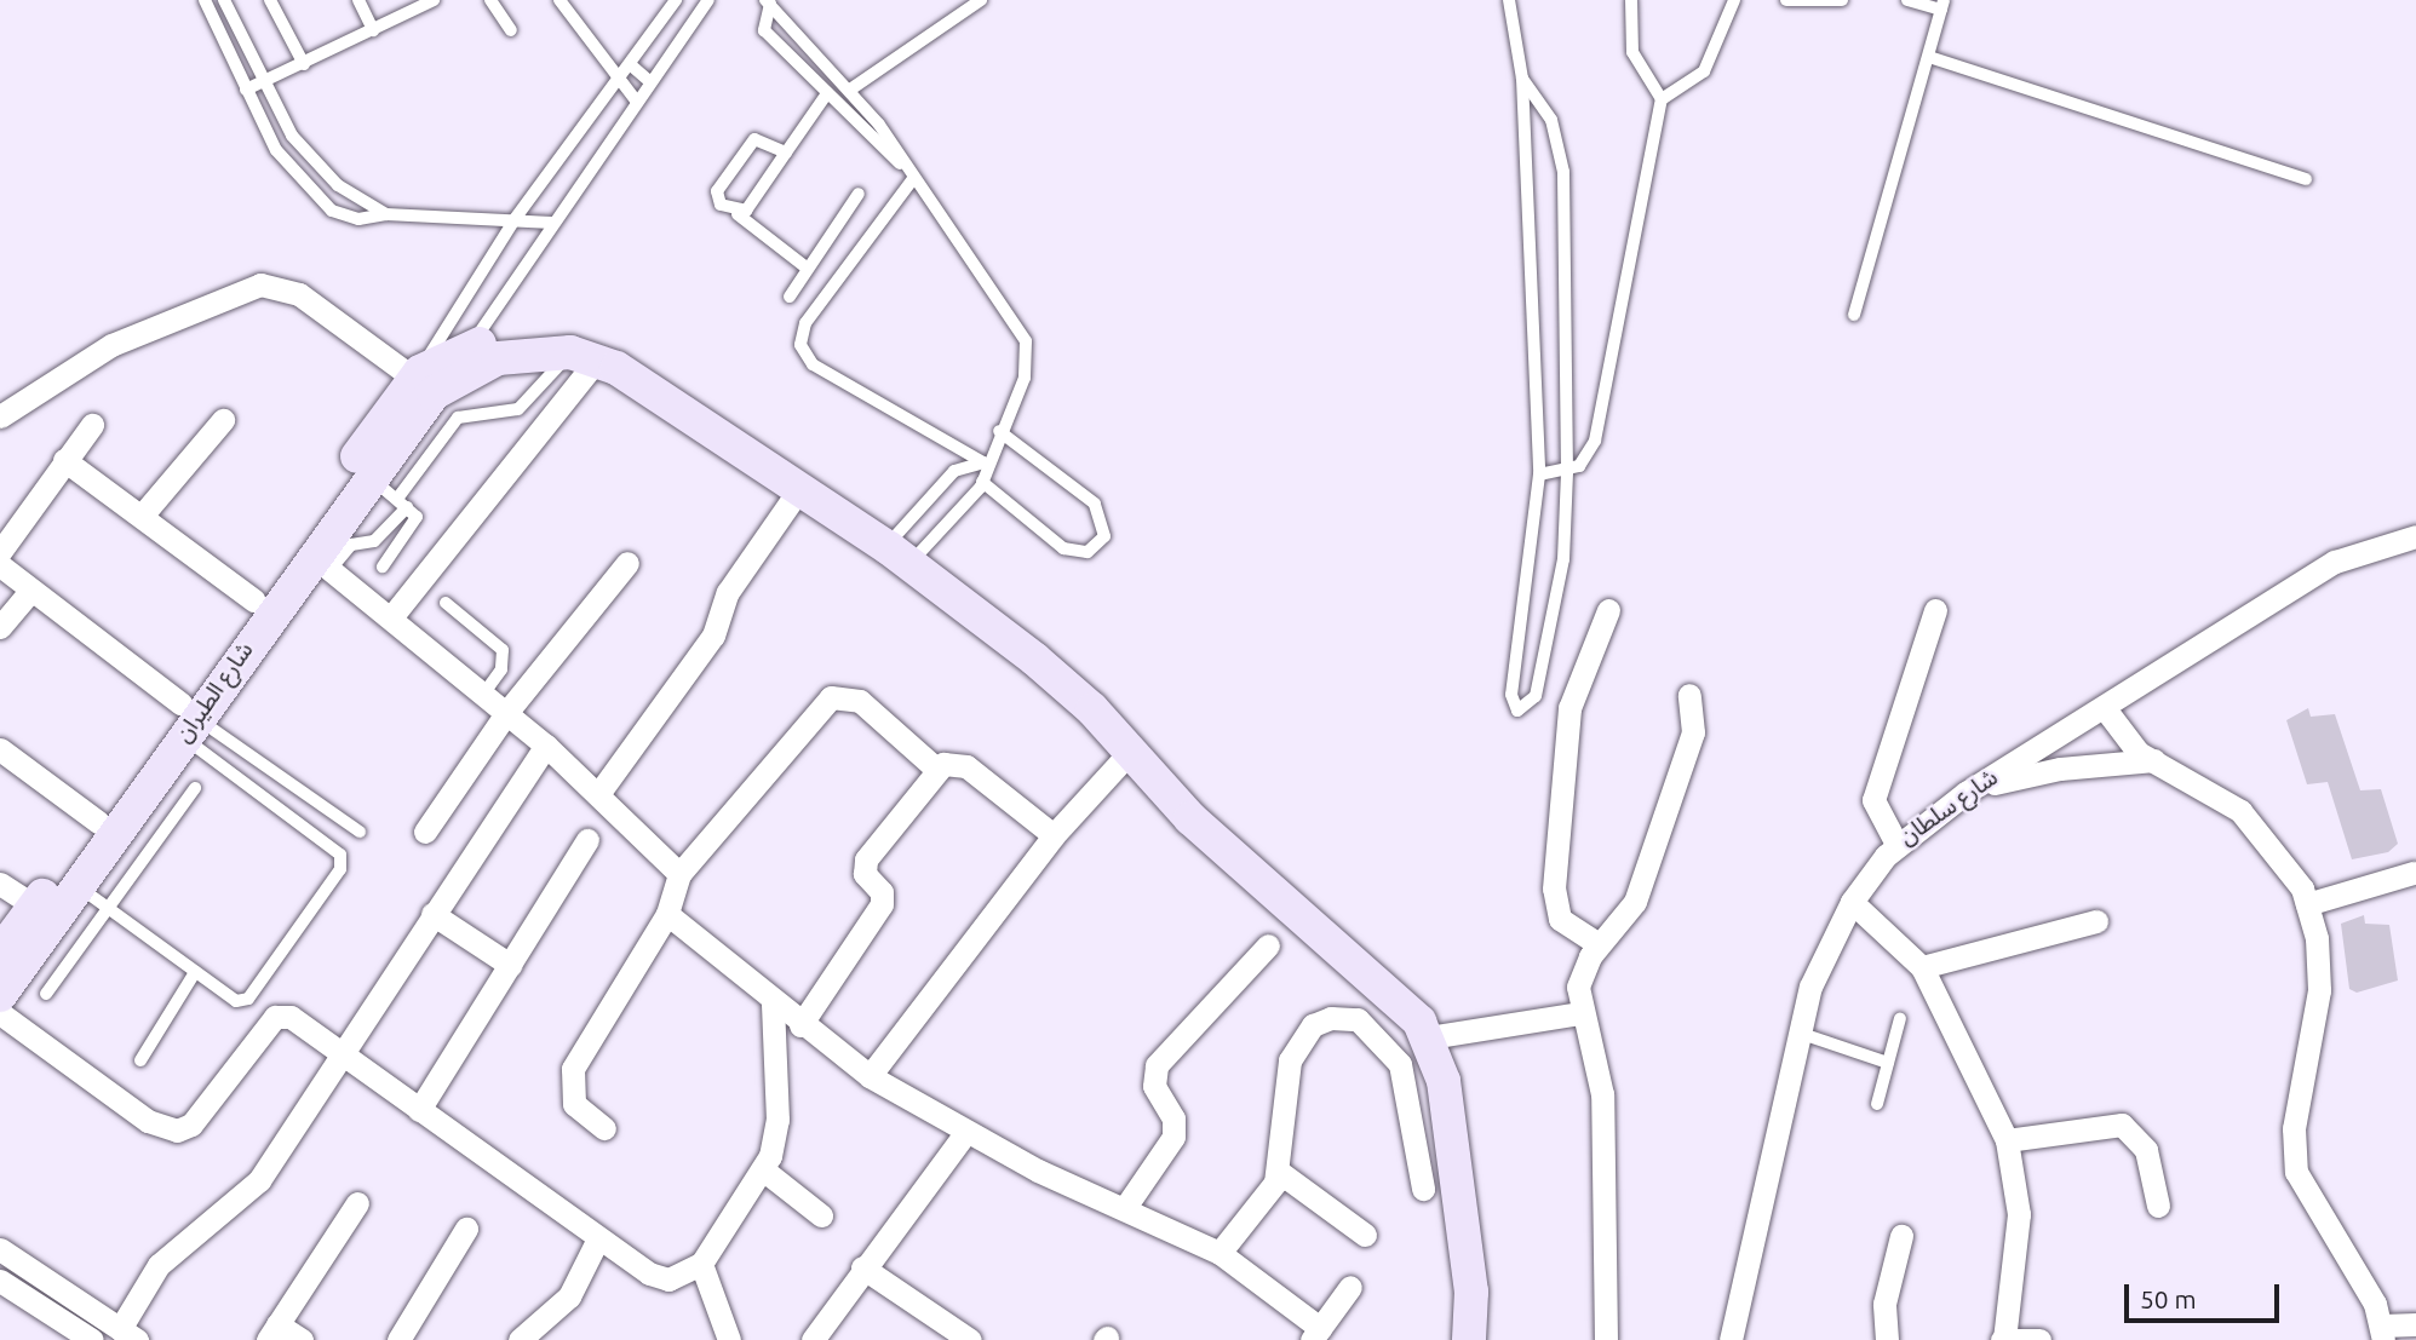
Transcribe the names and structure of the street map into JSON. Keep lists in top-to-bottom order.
{
  "streets": {
    "street": ["شارع الطيران", "شارع سلطان"]
  },
  "scale_bar": "50 m"
}
